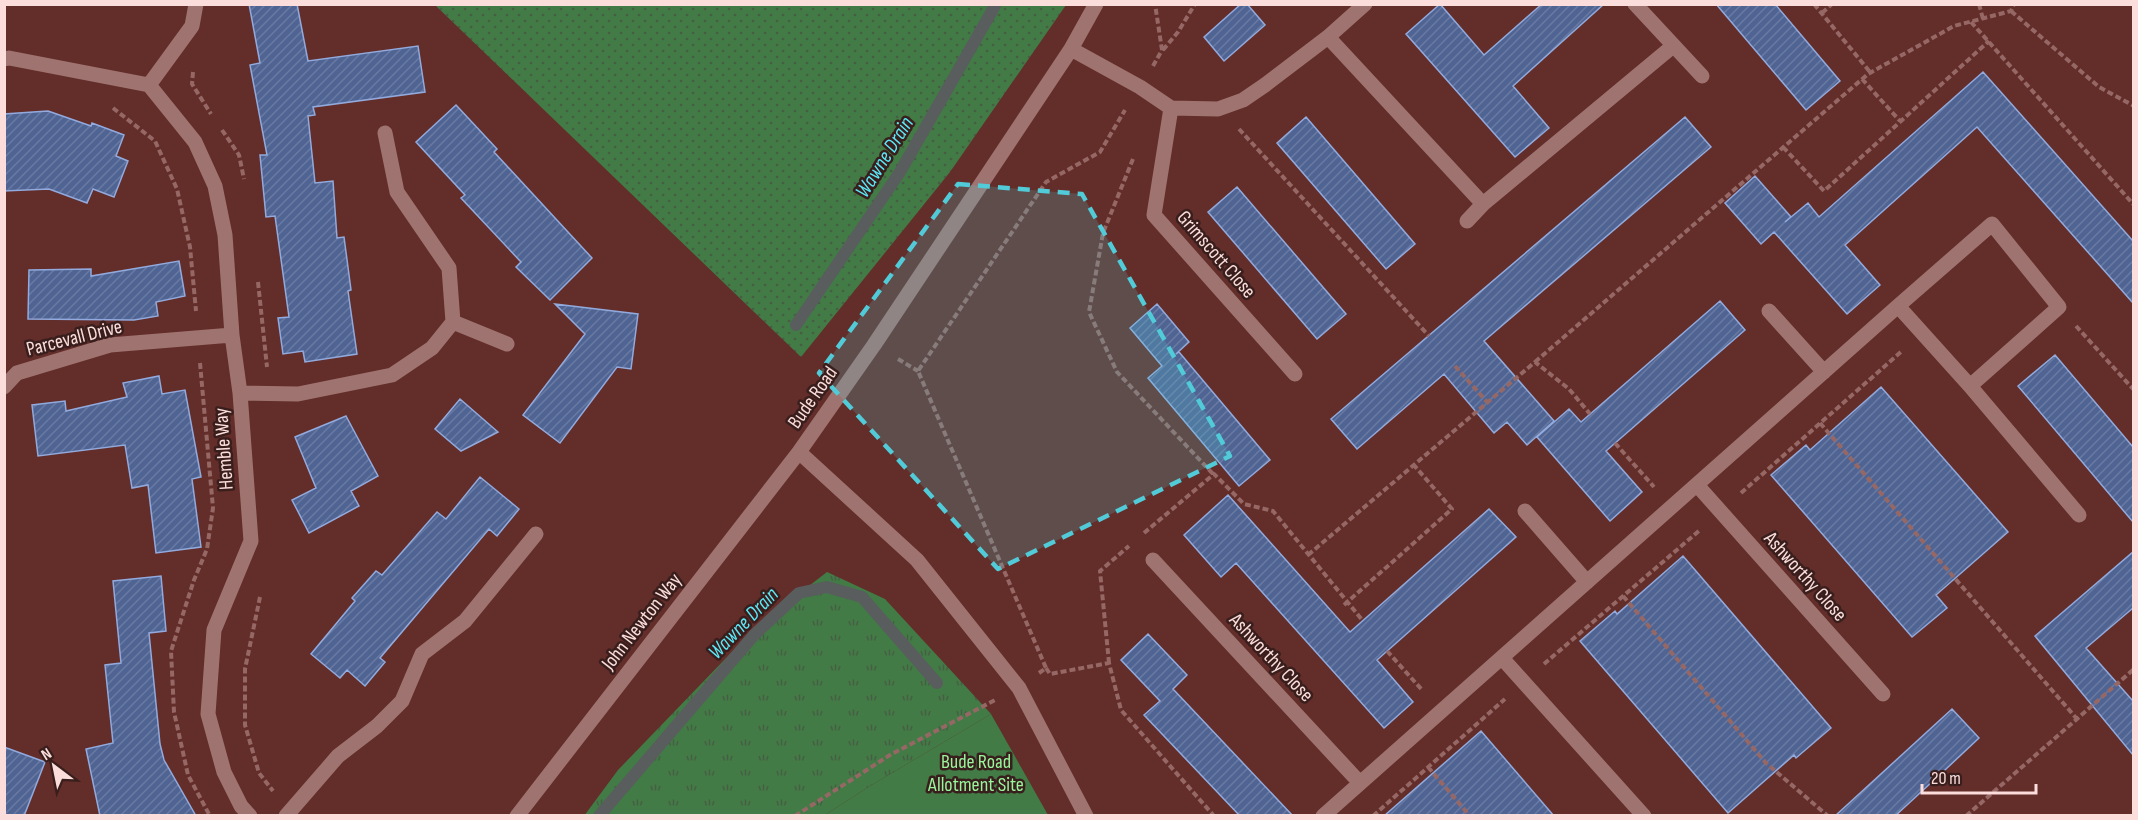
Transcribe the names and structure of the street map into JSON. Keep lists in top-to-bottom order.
{
  "streets": {
    "street": [
      "Grimscott Close",
      "Parcevall Drive",
      "Bude Road",
      "Hemble Way",
      "Ashworthy Close",
      "John Newton Way"
    ]
  },
  "crossings": [
    ["Parcevall Drive", "Hemble Way"],
    ["Bude Road", "John Newton Way"]
  ],
  "water": ["Wawne Drain"],
  "parks": ["Bude Road Allotment Site"],
  "scale_bar": "20 m",
  "north": "top left"
}
